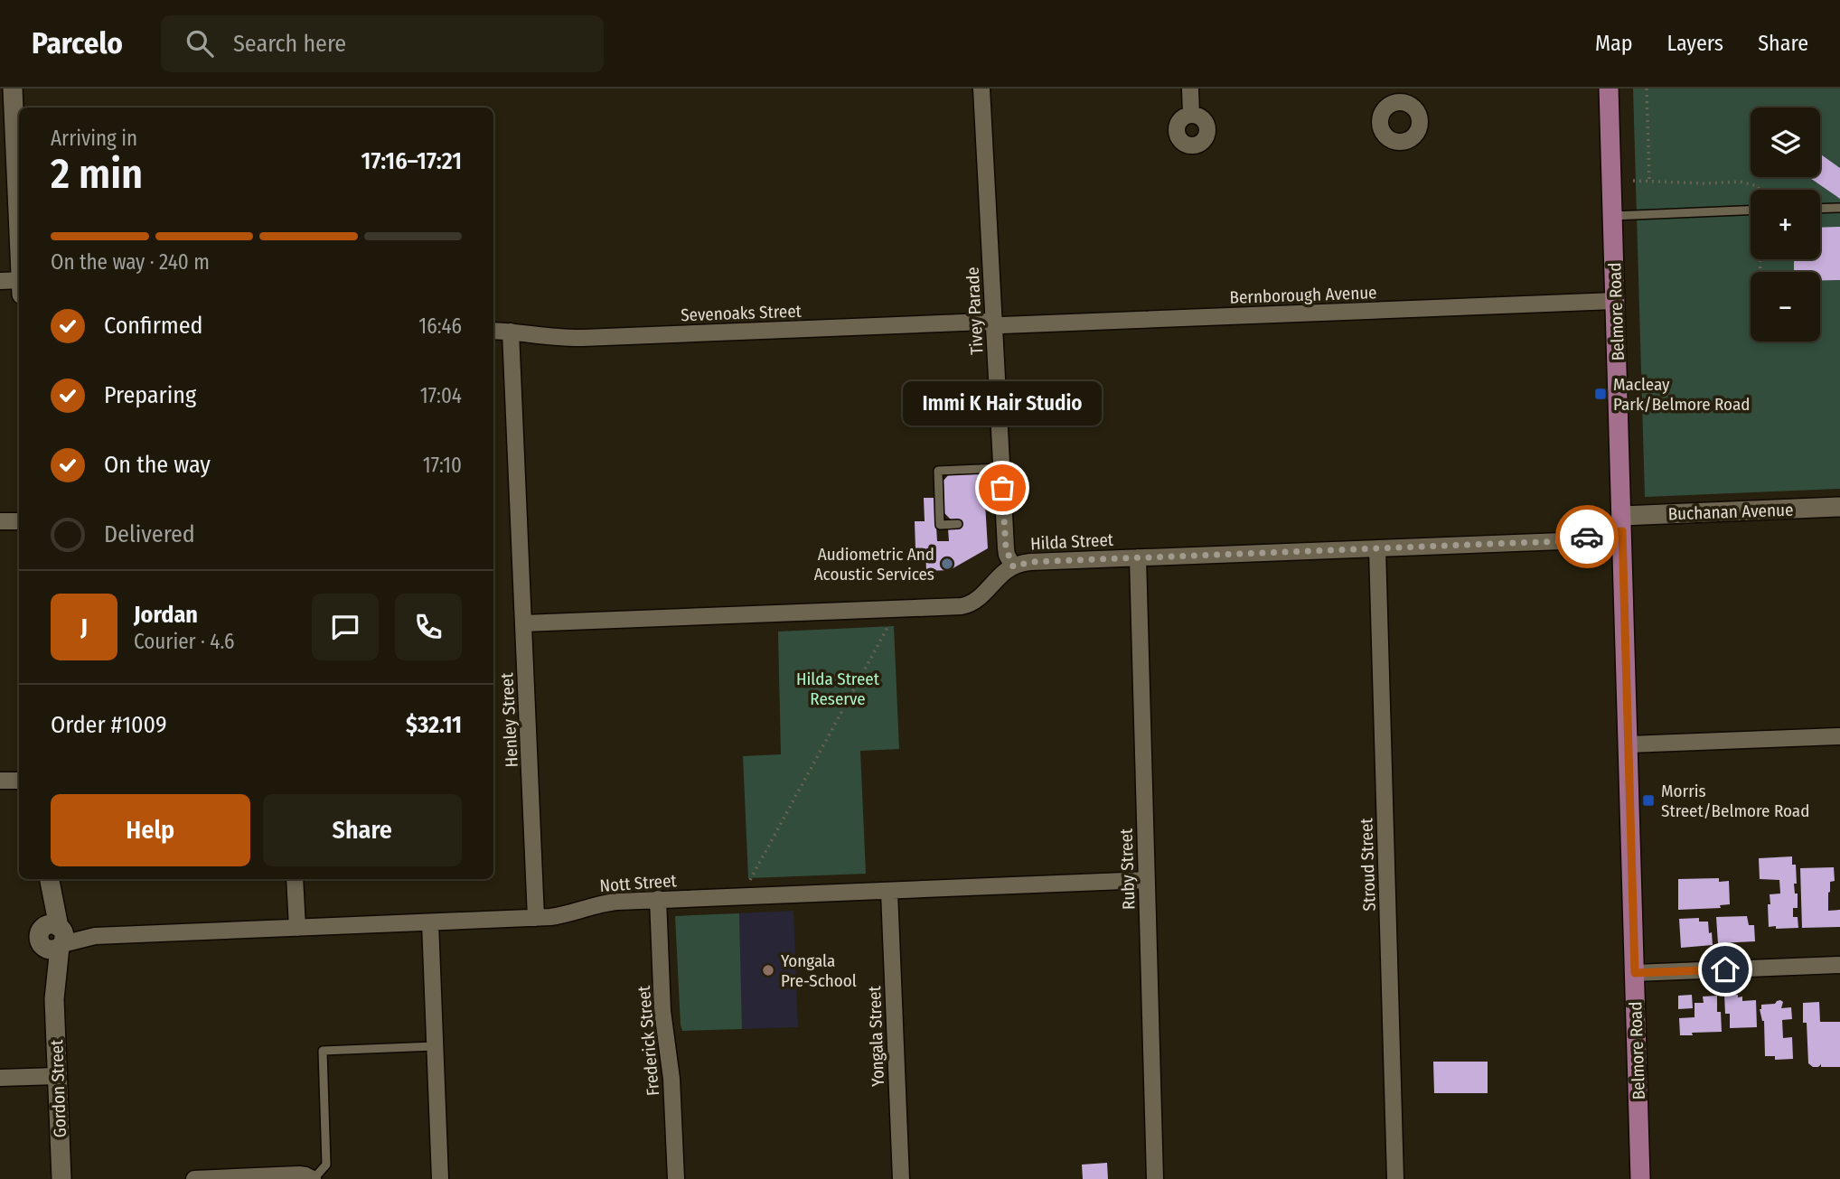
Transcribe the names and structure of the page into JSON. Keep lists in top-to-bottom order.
{
  "streets": {
    "main road": ["Belmore Road"],
    "street": [
      "Bernborough Avenue",
      "Tivey Parade",
      "Sevenoaks Street",
      "Buchanan Avenue",
      "Hilda Street",
      "Henley Street",
      "Stroud Street",
      "Ruby Street",
      "Nott Street",
      "Yongala Street",
      "Frederick Street",
      "Gordon Street"
    ]
  },
  "crossings": [
    ["Bernborough Avenue", "Tivey Parade"],
    ["Bernborough Avenue", "Belmore Road"],
    ["Bernborough Avenue", "Sevenoaks Street"],
    ["Tivey Parade", "Sevenoaks Street"],
    ["Tivey Parade", "Hilda Street"],
    ["Belmore Road", "Buchanan Avenue"],
    ["Belmore Road", "Hilda Street"],
    ["Sevenoaks Street", "Henley Street"],
    ["Buchanan Avenue", "Hilda Street"],
    ["Hilda Street", "Henley Street"],
    ["Hilda Street", "Stroud Street"],
    ["Hilda Street", "Ruby Street"],
    ["Henley Street", "Nott Street"],
    ["Ruby Street", "Nott Street"],
    ["Nott Street", "Yongala Street"],
    ["Nott Street", "Frederick Street"],
    ["Nott Street", "Gordon Street"]
  ],
  "parks": ["Hilda Street Reserve"],
  "places": {
    "transit": ["Macleay Park/Belmore Road", "Morris Street/Belmore Road"],
    "other": ["Immi K Hair Studio", "Audiometric And Acoustic Services", "Yongala Pre-School"]
  },
  "page": {
    "header": "Parcelo",
    "search": "Search here",
    "nav": ["Map", "Layers", "Share"],
    "map_buttons": ["+", "−"],
    "heading": ["2 min", "Arriving in", "17:16–17:21"],
    "panel": [
      "Jordan",
      "Courier · 4.6",
      "Order #1009",
      "$32.11"
    ],
    "bar": "On the way · 240 m",
    "list": [
      ["Confirmed", "16:46"],
      ["Preparing", "17:04"],
      ["On the way", "17:10"],
      "Delivered"
    ],
    "bubble": "Immi K Hair Studio",
    "round": "J",
    "buttons": ["Help", "Share"]
  }
}
